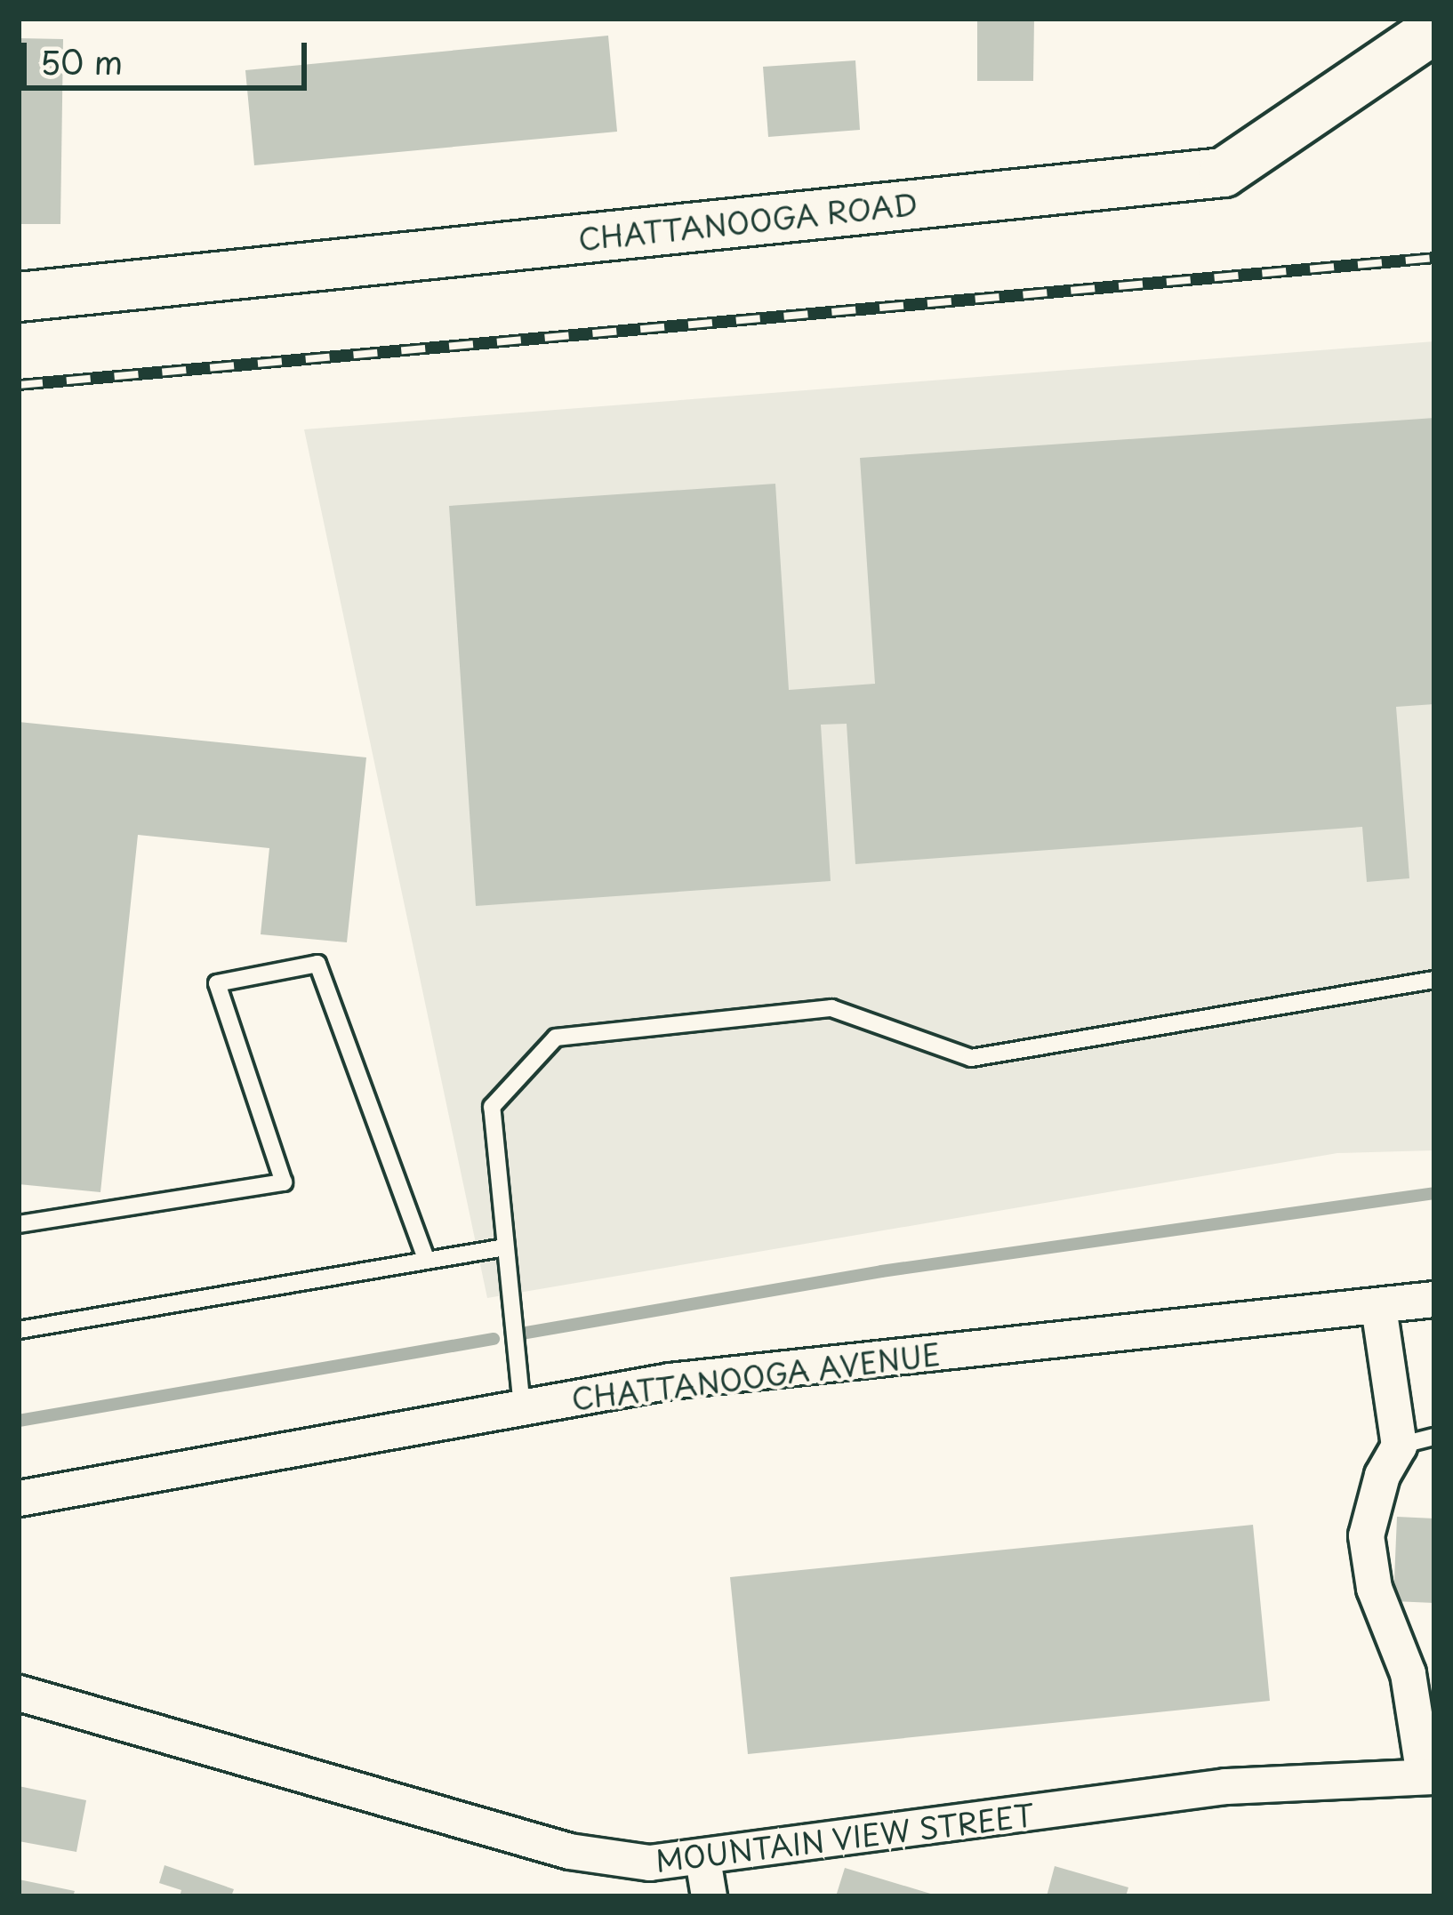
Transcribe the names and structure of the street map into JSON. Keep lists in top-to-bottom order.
{
  "streets": {
    "main road": ["CHATTANOOGA ROAD"],
    "street": ["CHATTANOOGA AVENUE", "MOUNTAIN VIEW STREET"]
  },
  "scale_bar": "50 m"
}
